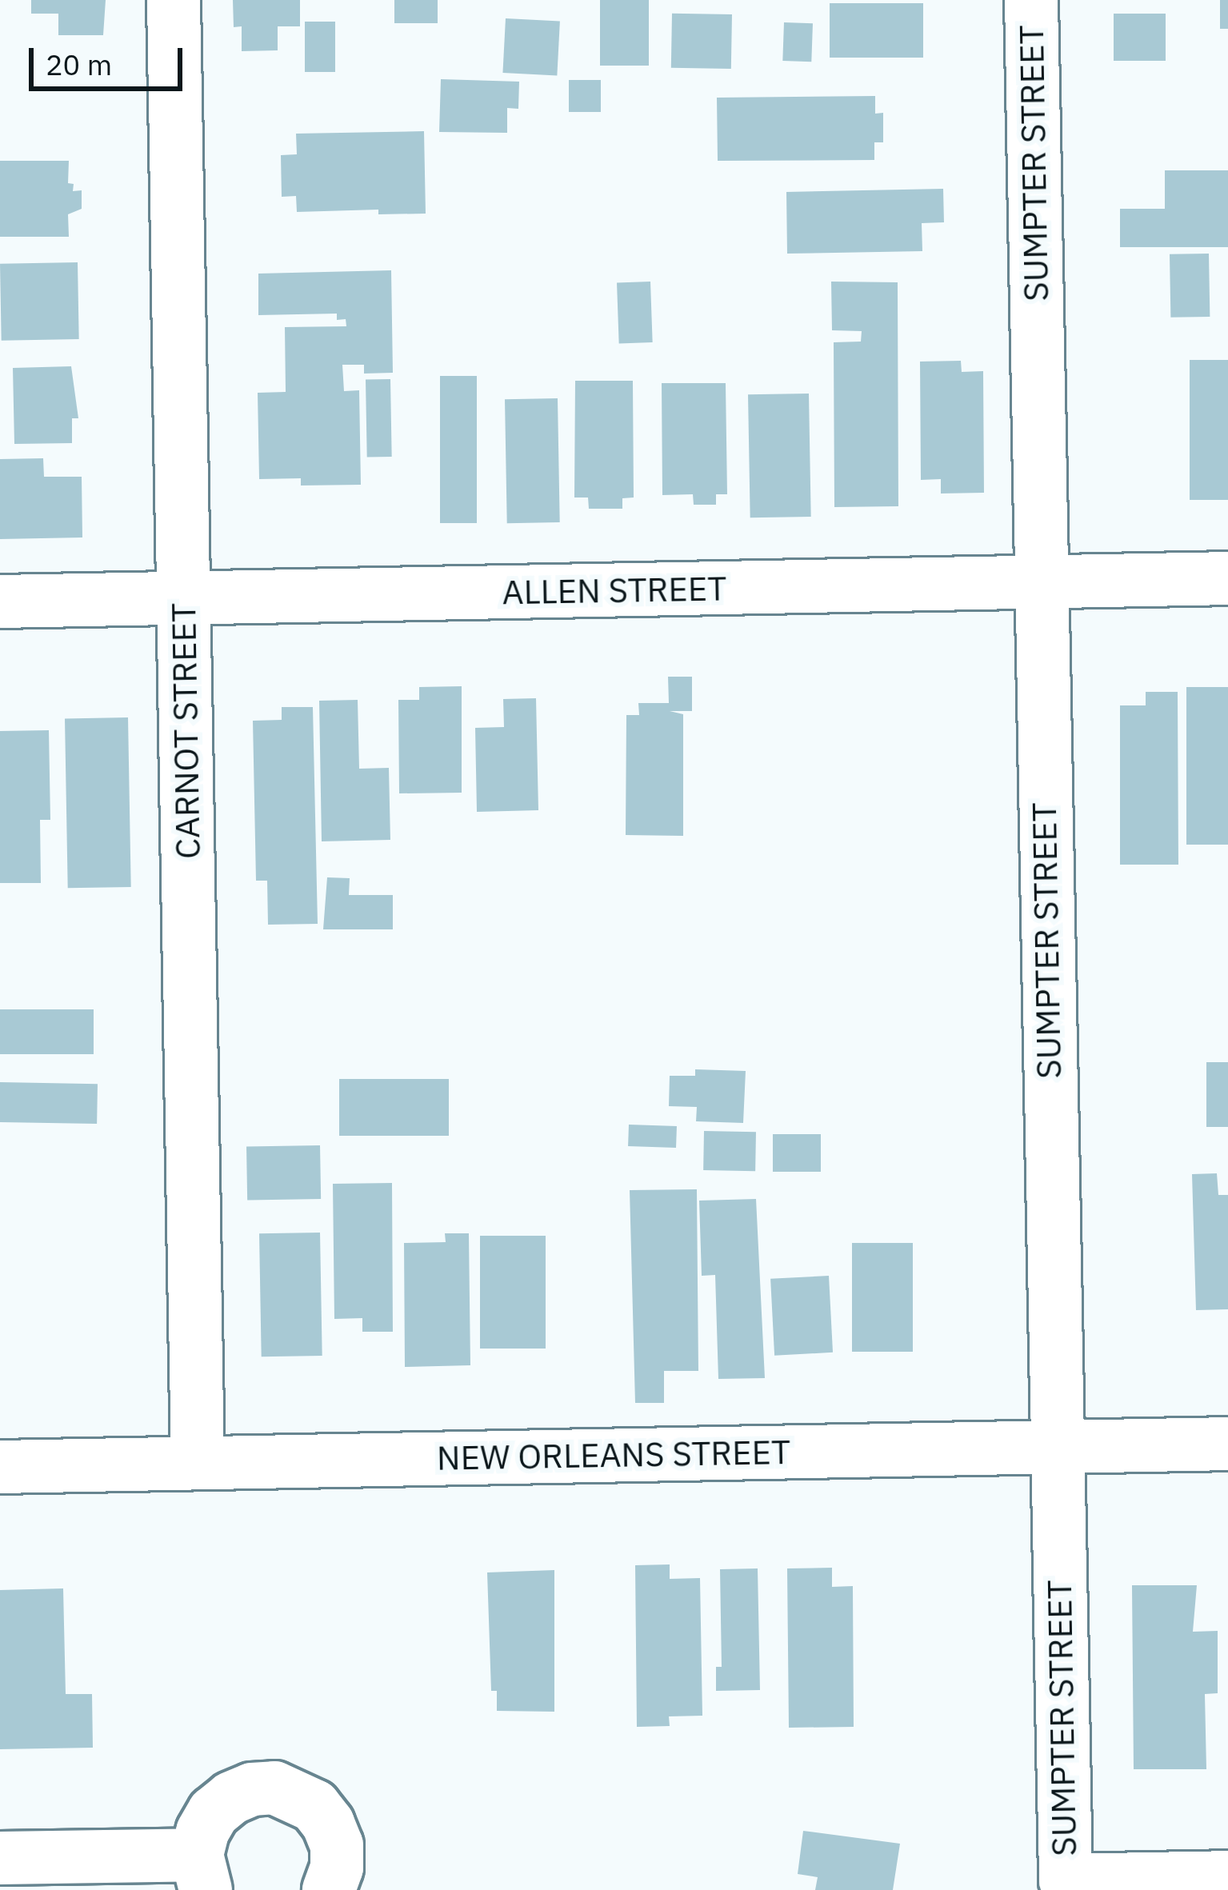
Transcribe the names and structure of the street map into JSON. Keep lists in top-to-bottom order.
{
  "streets": {
    "street": [
      "SUMPTER STREET",
      "ALLEN STREET",
      "CARNOT STREET",
      "NEW ORLEANS STREET"
    ]
  },
  "crossings": [
    ["SUMPTER STREET", "ALLEN STREET"],
    ["SUMPTER STREET", "NEW ORLEANS STREET"],
    ["ALLEN STREET", "CARNOT STREET"],
    ["CARNOT STREET", "NEW ORLEANS STREET"]
  ],
  "scale_bar": "20 m"
}
